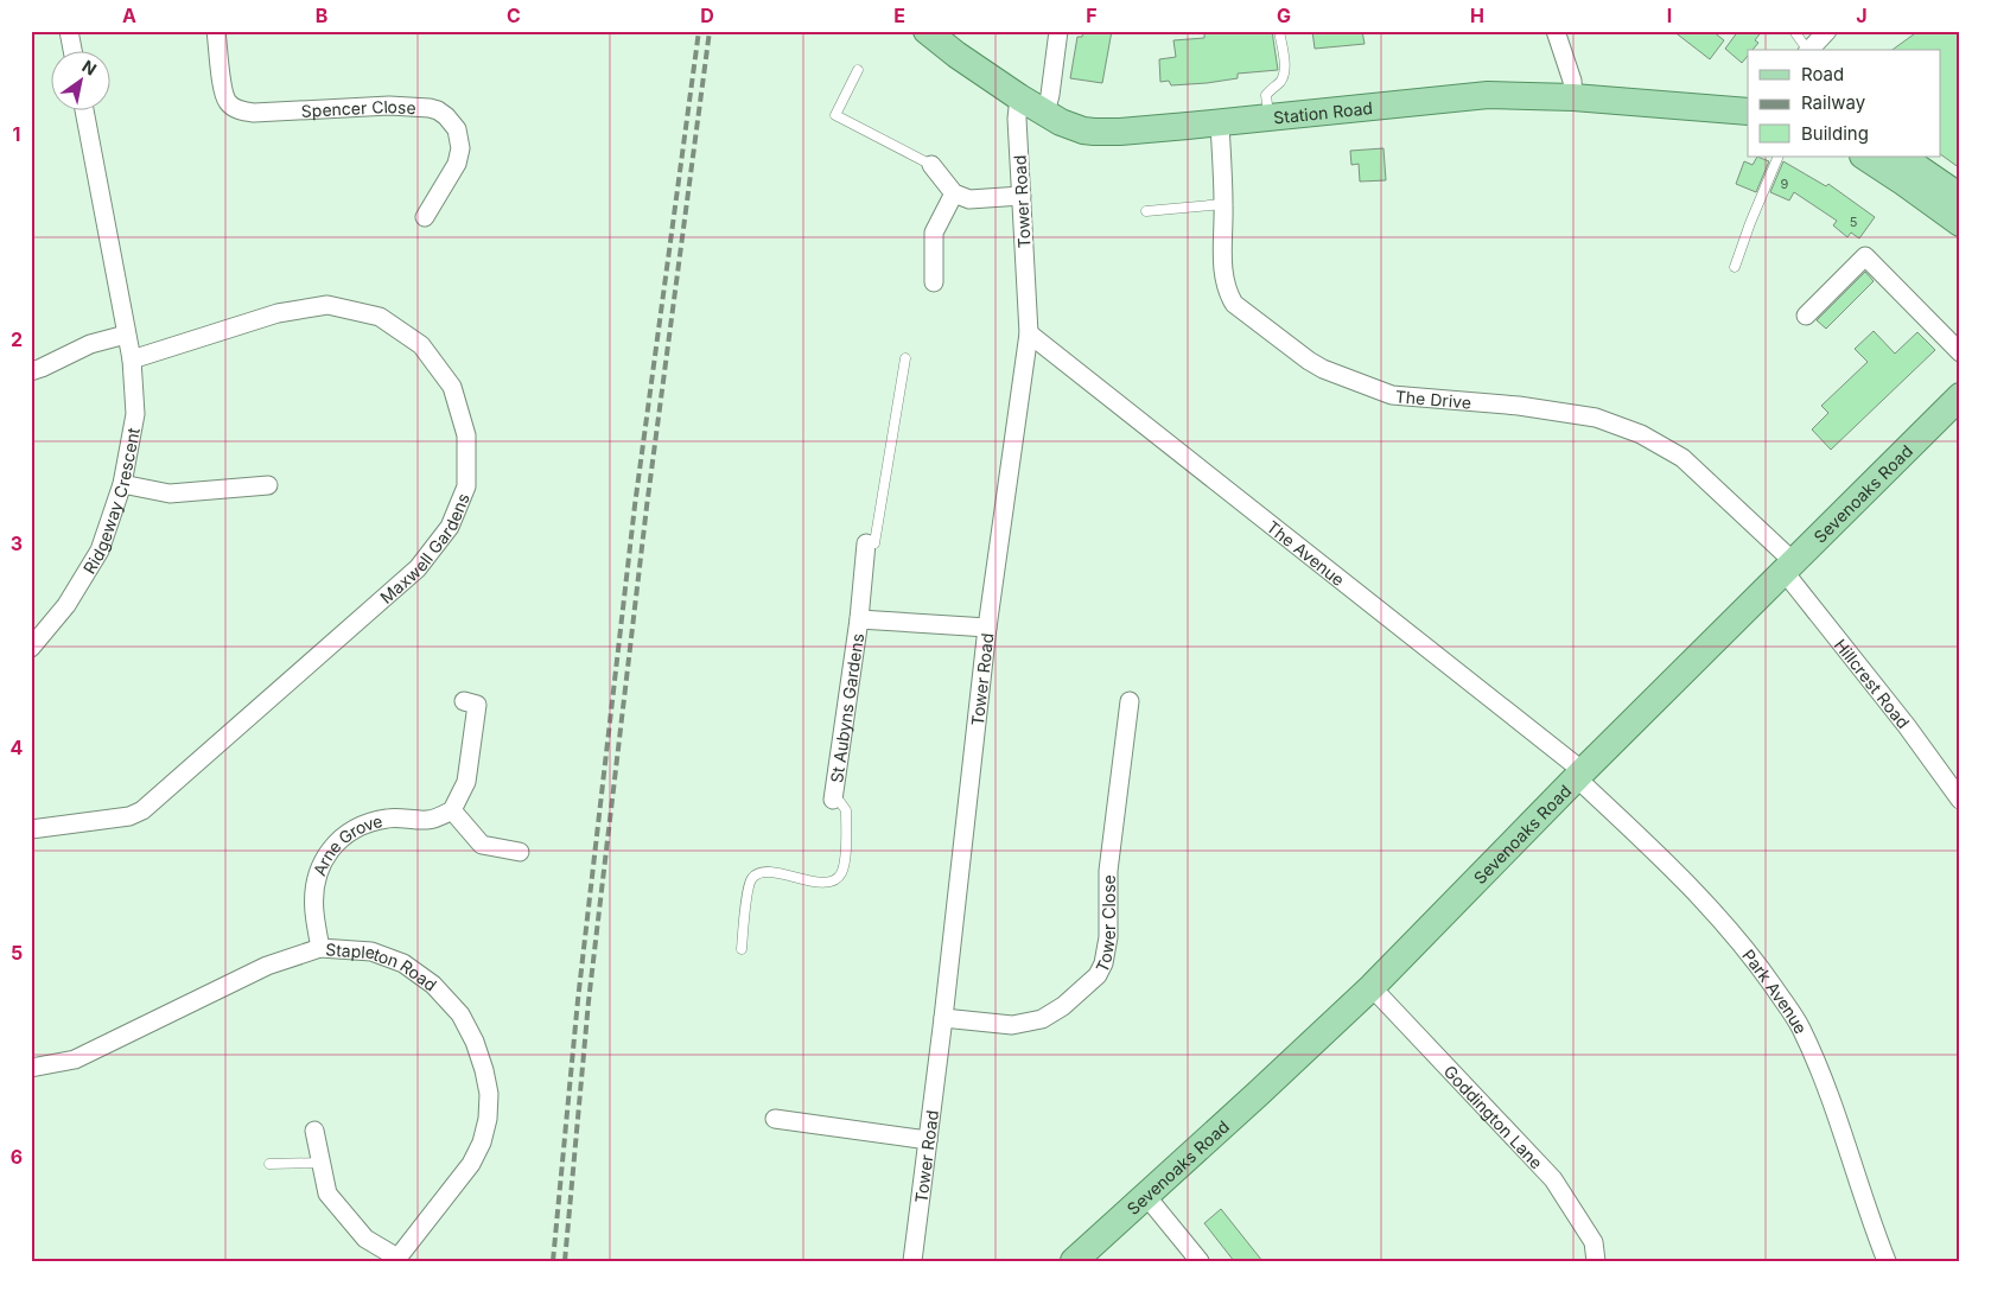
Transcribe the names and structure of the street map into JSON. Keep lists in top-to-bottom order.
{
  "streets": {
    "main road": ["Station Road", "Sevenoaks Road"],
    "street": [
      "Spencer Close",
      "Tower Road",
      "The Drive",
      "Ridgeway Crescent",
      "Maxwell Gardens",
      "The Avenue",
      "Hillcrest Road",
      "St Aubyns Gardens",
      "Arne Grove",
      "Tower Close",
      "Stapleton Road",
      "Park Avenue",
      "Goddington Lane"
    ]
  },
  "crossings": [
    ["Station Road", "Tower Road"],
    ["Station Road", "The Drive"],
    ["Tower Road", "The Avenue"],
    ["Tower Road", "St Aubyns Gardens"],
    ["Tower Road", "Tower Close"],
    ["The Drive", "Sevenoaks Road"],
    ["The Drive", "Hillcrest Road"],
    ["Sevenoaks Road", "The Avenue"],
    ["Sevenoaks Road", "Hillcrest Road"],
    ["Sevenoaks Road", "Park Avenue"],
    ["Sevenoaks Road", "Goddington Lane"],
    ["Ridgeway Crescent", "Maxwell Gardens"],
    ["The Avenue", "Park Avenue"],
    ["Arne Grove", "Stapleton Road"]
  ],
  "house_numbers": ["9", "5"],
  "legend": ["Road", "Railway", "Building"],
  "north": "top right",
  "grid": {
    "columns": [
      "A",
      "B",
      "C",
      "D",
      "E",
      "F",
      "G",
      "H",
      "I",
      "J"
    ],
    "rows": [
      "1",
      "2",
      "3",
      "4",
      "5",
      "6"
    ]
  }
}
